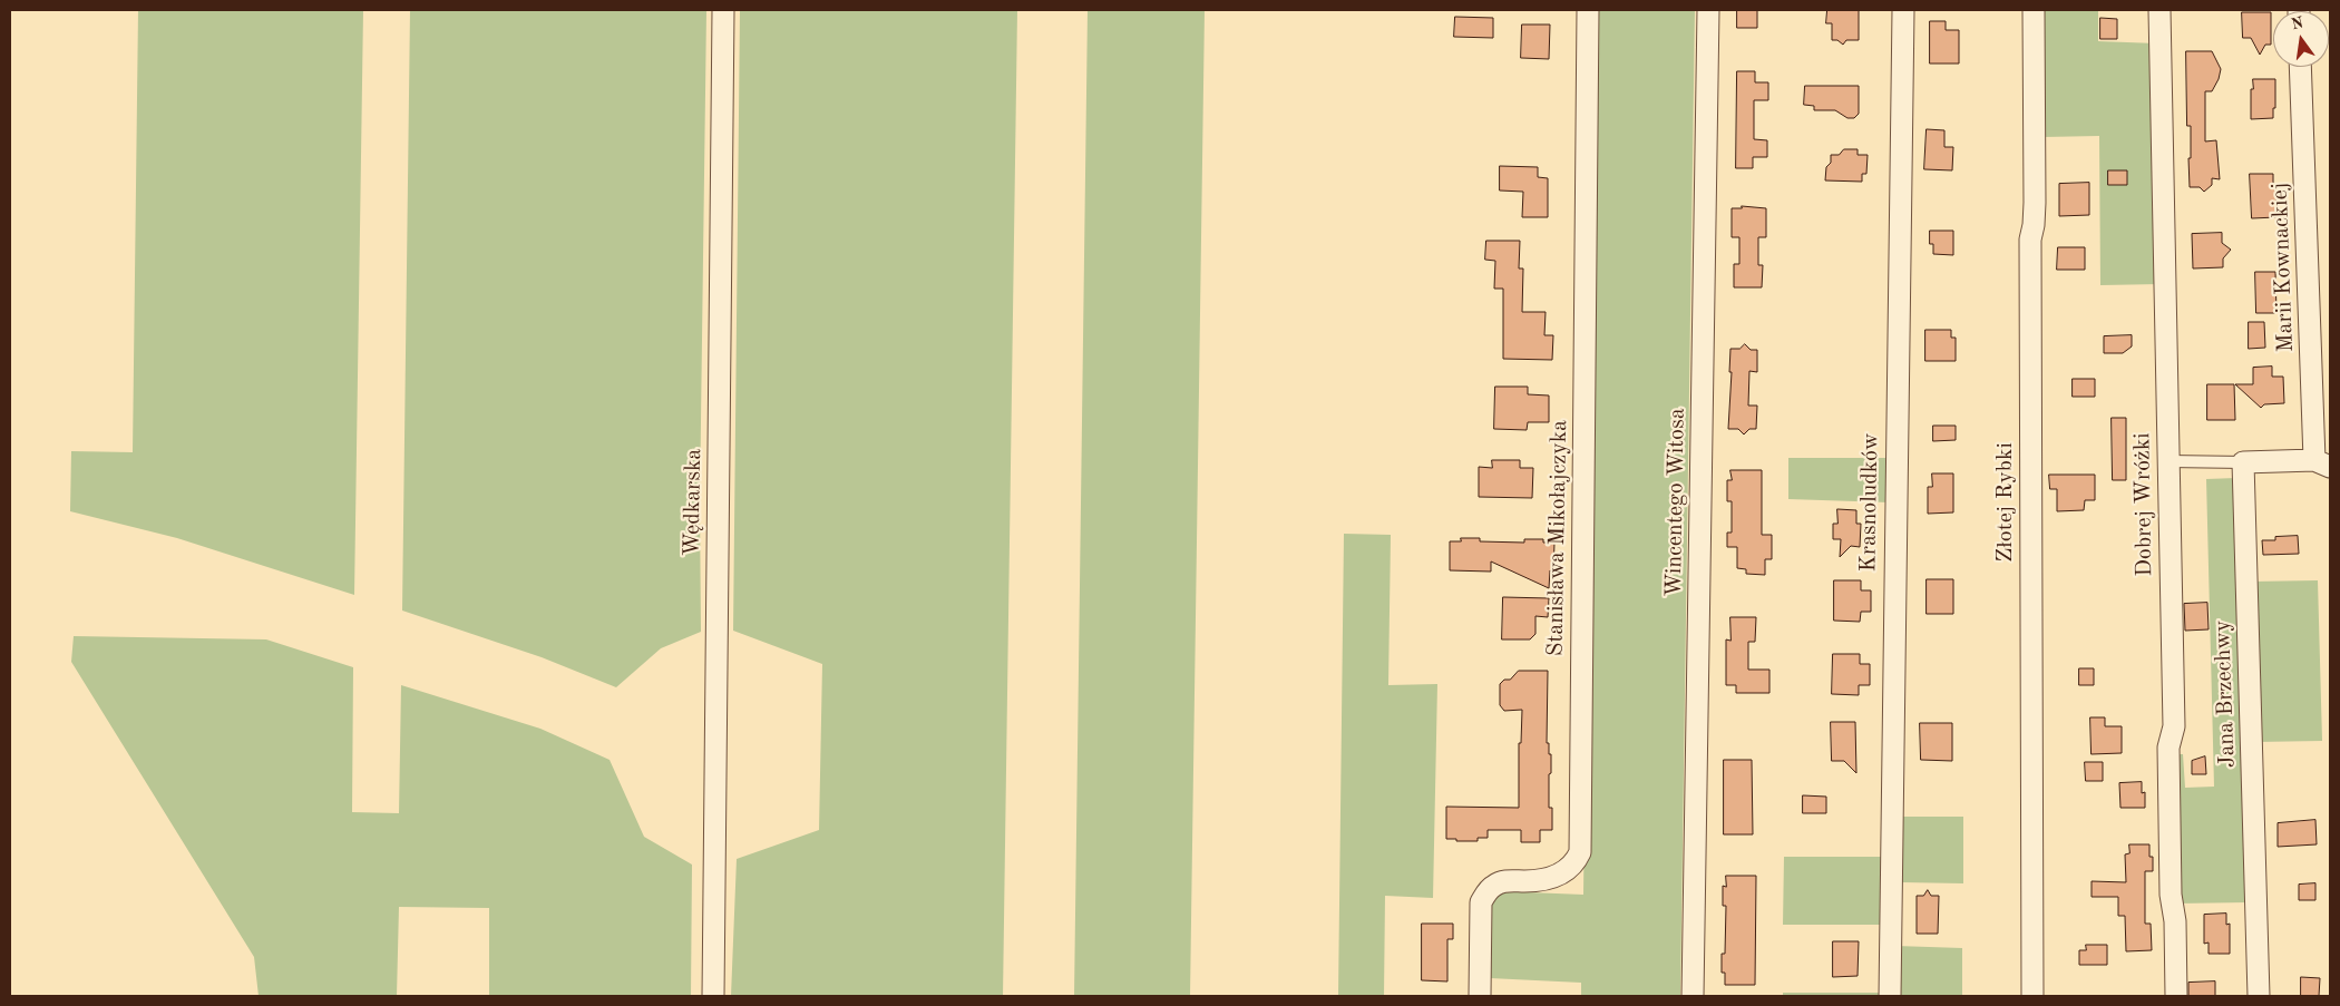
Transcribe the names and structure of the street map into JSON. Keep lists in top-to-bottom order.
{
  "streets": {
    "street": [
      "Marii Kownackiej",
      "Wędkarska",
      "Wincentego Witosa",
      "Krasnoludków",
      "Złotej Rybki",
      "Dobrej Wróżki",
      "Stanisława Mikołajczyka",
      "Jana Brzechwy"
    ]
  },
  "north": "top"
}
